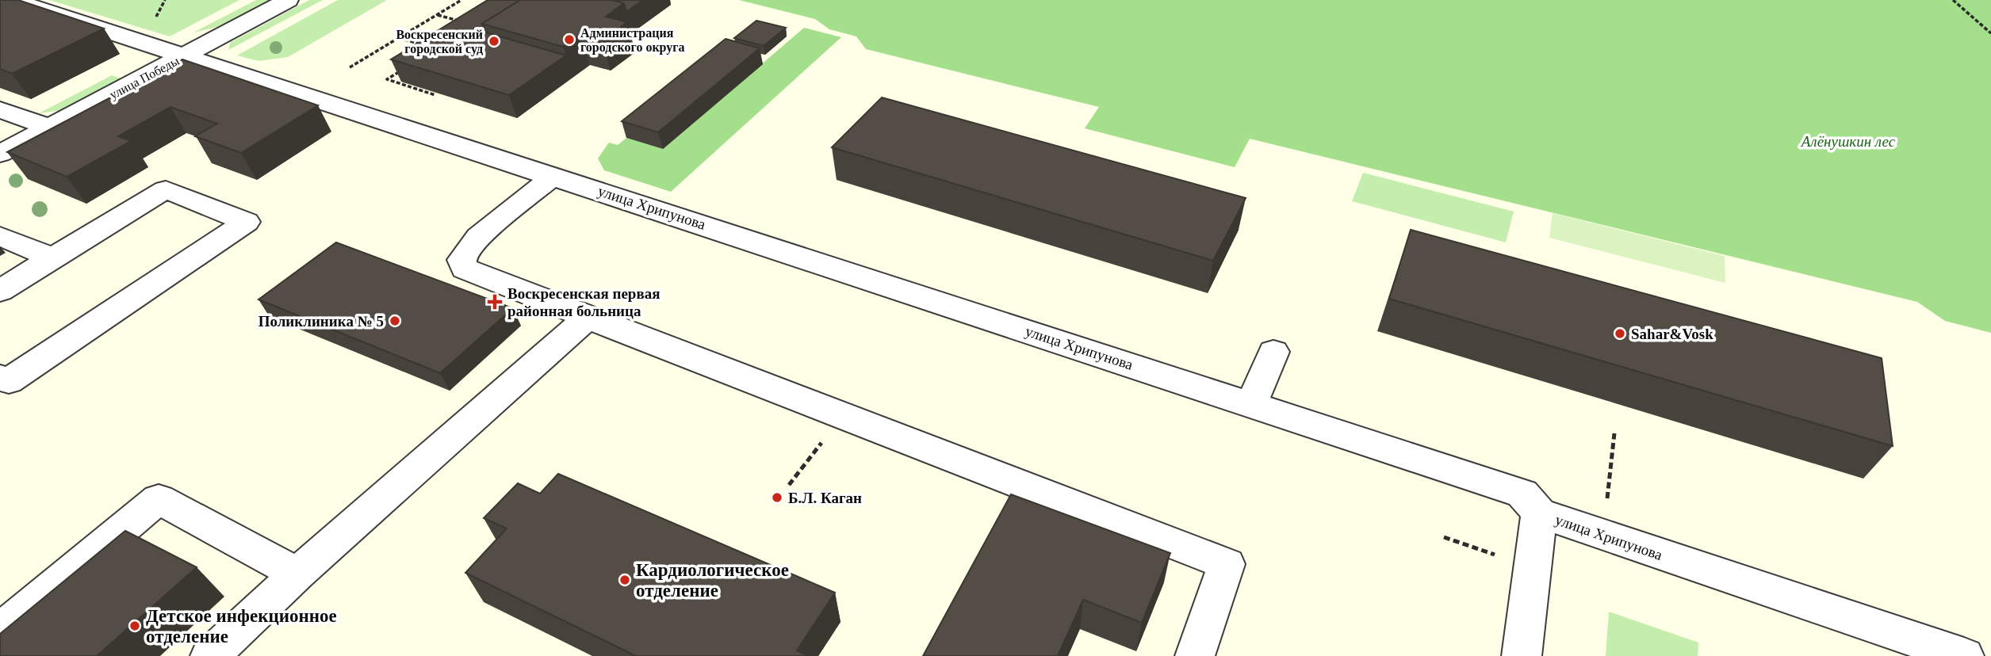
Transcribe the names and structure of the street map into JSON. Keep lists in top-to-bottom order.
{
  "streets": {
    "street": ["улица Победы", "улица Хрипунова"]
  },
  "crossings": [
    ["улица Победы", "улица Хрипунова"]
  ],
  "parks": ["Алёнушкин лес"],
  "places": {
    "other": [
      "Администрация городского округа",
      "Воскресенский городской суд",
      "Поликлиника № 5",
      "Sahar&Vosk",
      "Б.Л. Каган",
      "Кардиологическое отделение",
      "Детское инфекционное отделение"
    ],
    "health": ["Воскресенская первая районная больница"]
  }
}
